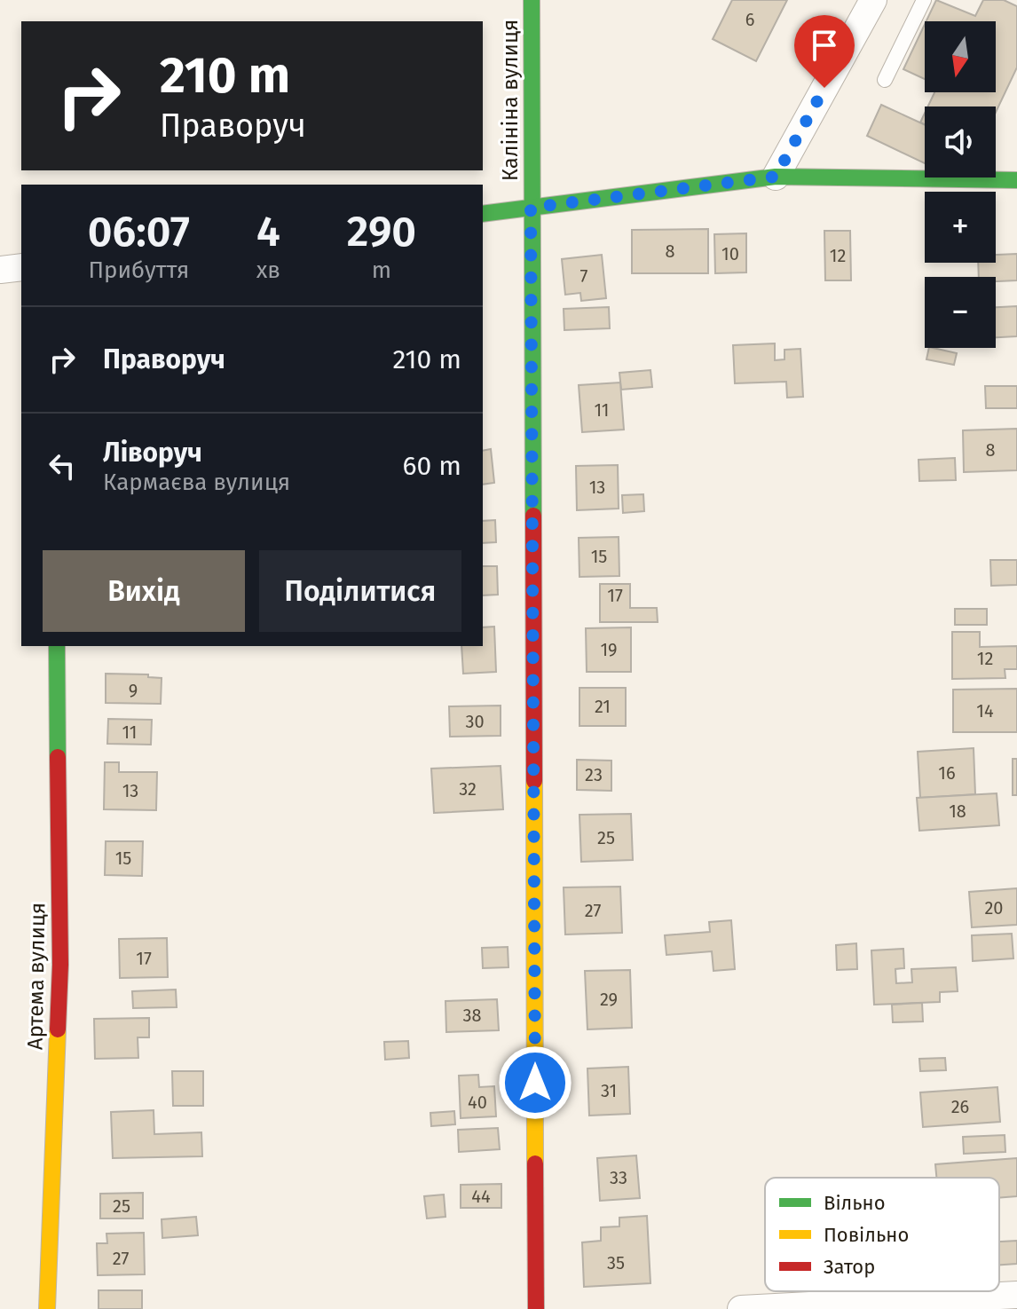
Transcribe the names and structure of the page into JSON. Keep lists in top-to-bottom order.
{
  "streets": {
    "street": ["Калініна вулиця", "Артема вулиця"]
  },
  "house_numbers": [
    "6",
    "8",
    "10",
    "12",
    "7",
    "11",
    "8",
    "13",
    "15",
    "17",
    "19",
    "12",
    "9",
    "21",
    "14",
    "30",
    "11",
    "16",
    "23",
    "32",
    "13",
    "18",
    "25",
    "15",
    "20",
    "27",
    "17",
    "29",
    "38",
    "31",
    "40",
    "26",
    "33",
    "44",
    "25",
    "27",
    "35"
  ],
  "legend": ["Вільно", "Повільно", "Затор"],
  "north": "bottom",
  "page": {
    "map_buttons": ["+", "−"],
    "turn": ["210 m", "Праворуч"],
    "eta": [
      "06:07",
      "Прибуття",
      "4",
      "хв",
      "290",
      "m"
    ],
    "list": [
      {
        "name": "Праворуч",
        "value": "210 m"
      },
      {
        "name": "Ліворуч",
        "note": "Кармаєва вулиця",
        "value": "60 m"
      }
    ],
    "buttons": ["Вихід", "Поділитися"]
  }
}
